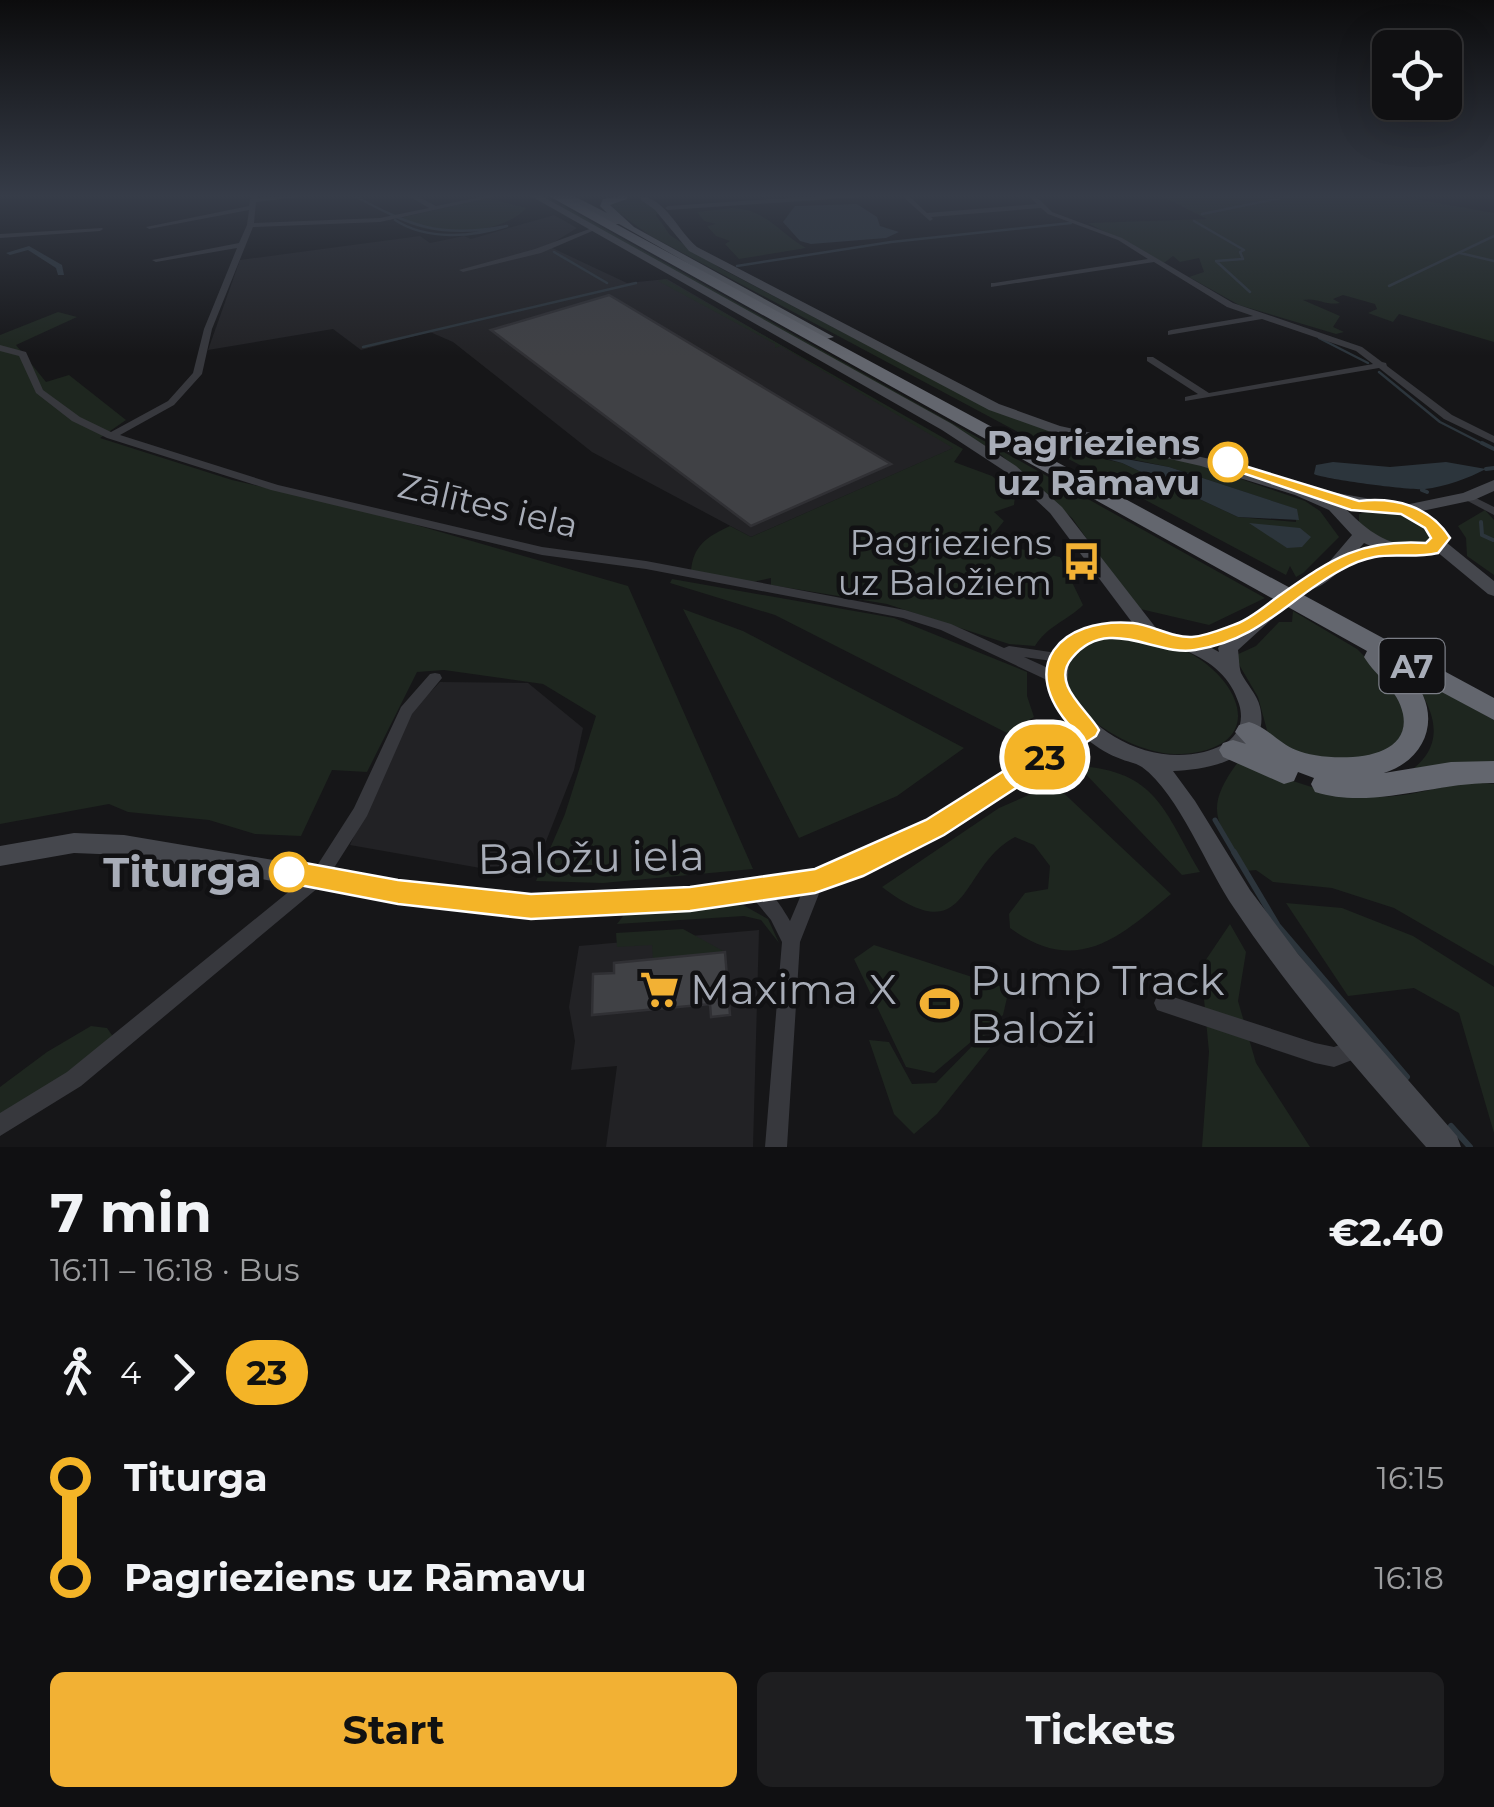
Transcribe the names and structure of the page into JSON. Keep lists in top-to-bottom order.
{
  "streets": {
    "highway": ["A7"],
    "main road": ["Baložu iela"],
    "street": ["Zālītes iela"]
  },
  "crossings": [
    ["Zālītes iela", "Baložu iela"]
  ],
  "places": {
    "other": ["Pagrieziens uz Rāmavu", "Titurga"],
    "bus stop": ["Pagrieziens uz Baložiem"],
    "supermarket": ["Maxima X"],
    "sports": ["Pump Track Baloži"]
  },
  "lines": ["bus line 23"],
  "page": {
    "on_map": "23",
    "heading": ["7 min", "16:11 – 16:18 · Bus", "€2.40"],
    "legs": ["4", "23"],
    "list": [
      {
        "name": "Titurga",
        "value": "16:15"
      },
      {
        "name": "Pagrieziens uz Rāmavu",
        "value": "16:18"
      }
    ],
    "buttons": ["Start", "Tickets"]
  }
}
